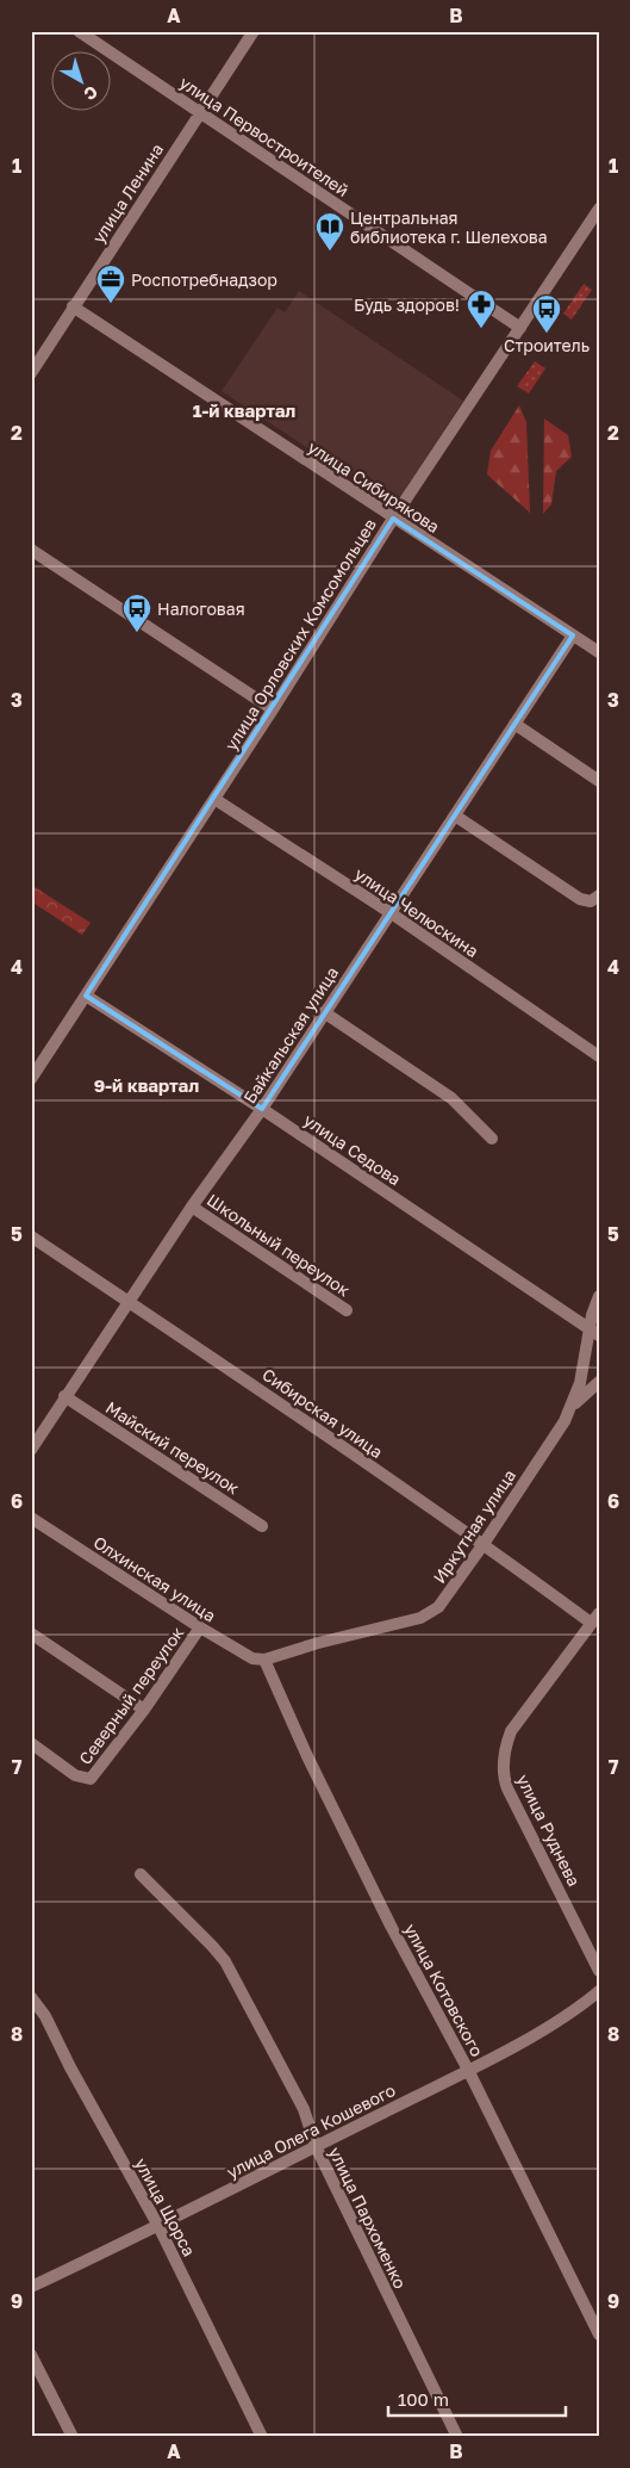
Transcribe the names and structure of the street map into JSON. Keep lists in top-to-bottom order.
{
  "streets": {
    "street": [
      "улица Первостроителей",
      "улица Ленина",
      "улица Сибирякова",
      "улица Орловских Комсомольцев",
      "улица Челюскина",
      "Байкальская улица",
      "улица Седова",
      "Школьный переулок",
      "Сибирская улица",
      "Майский переулок",
      "Иркутная улица",
      "Олхинская улица",
      "Северный переулок",
      "улица Руднева",
      "улица Котовского",
      "улица Олега Кошевого",
      "улица Щорса",
      "улица Пархоменко"
    ]
  },
  "crossings": [
    ["улица Первостроителей", "улица Ленина"],
    ["улица Первостроителей", "улица Орловских Комсомольцев"],
    ["улица Ленина", "улица Сибирякова"],
    ["улица Сибирякова", "улица Орловских Комсомольцев"],
    ["улица Сибирякова", "Байкальская улица"],
    ["улица Орловских Комсомольцев", "улица Челюскина"],
    ["улица Орловских Комсомольцев", "улица Седова"],
    ["улица Челюскина", "Байкальская улица"],
    ["Байкальская улица", "улица Седова"],
    ["Байкальская улица", "Школьный переулок"],
    ["Байкальская улица", "Сибирская улица"],
    ["Байкальская улица", "Майский переулок"],
    ["улица Седова", "Иркутная улица"],
    ["Сибирская улица", "Иркутная улица"],
    ["Сибирская улица", "улица Руднева"],
    ["Иркутная улица", "Олхинская улица"],
    ["Иркутная улица", "улица Котовского"],
    ["Олхинская улица", "Северный переулок"],
    ["Олхинская улица", "улица Котовского"],
    ["улица Котовского", "улица Олега Кошевого"],
    ["улица Олега Кошевого", "улица Щорса"],
    ["улица Олега Кошевого", "улица Пархоменко"]
  ],
  "districts": ["1-й квартал", "9-й квартал"],
  "places": {
    "library": ["Центральная библиотека г. Шелехова"],
    "office": ["Роспотребнадзор"],
    "pharmacy": ["Будь здоров!"],
    "bus stop": ["Строитель", "Налоговая"]
  },
  "scale_bar": "100 m",
  "north": "bottom right",
  "grid": {
    "columns": ["A", "B"],
    "rows": [
      "1",
      "2",
      "3",
      "4",
      "5",
      "6",
      "7",
      "8",
      "9"
    ]
  }
}
